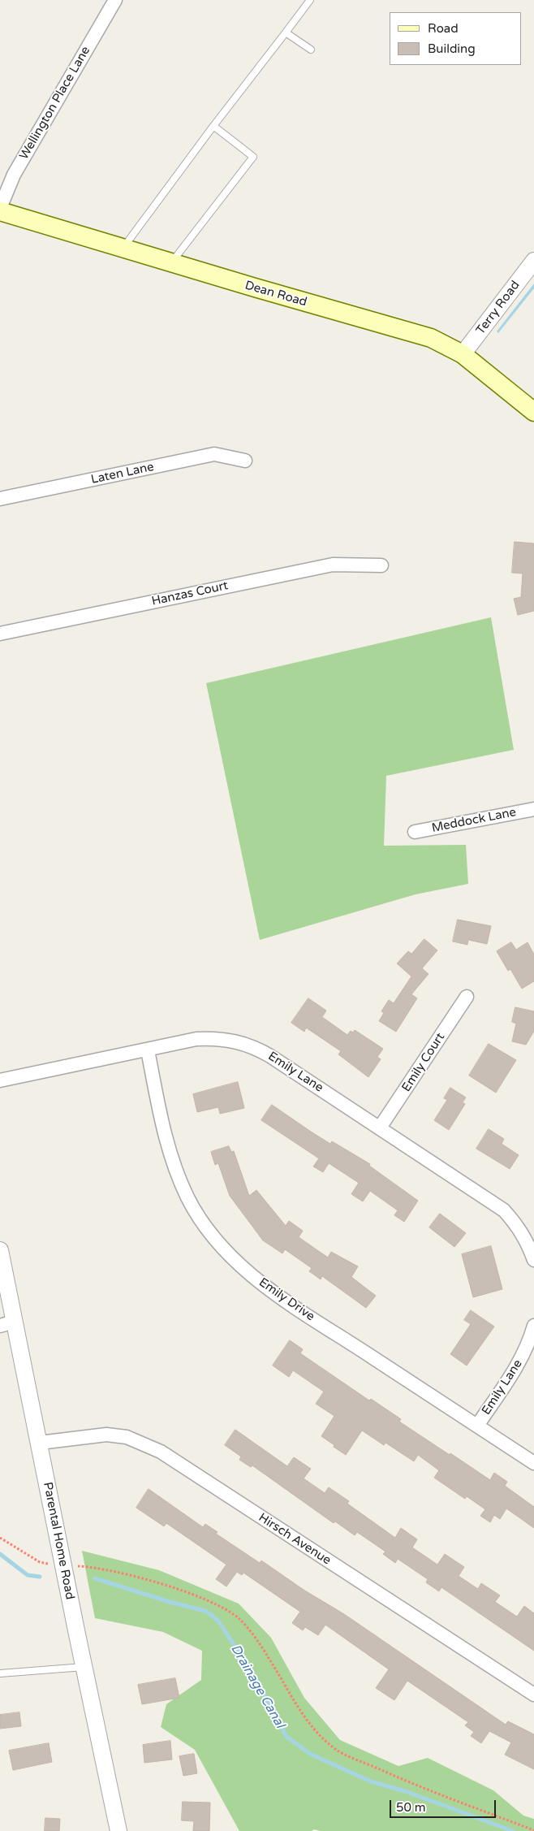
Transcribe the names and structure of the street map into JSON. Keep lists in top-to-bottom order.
{
  "streets": {
    "main road": ["Dean Road"],
    "street": [
      "Wellington Place Lane",
      "Terry Road",
      "Laten Lane",
      "Hanzas Court",
      "Meddock Lane",
      "Emily Court",
      "Emily Lane",
      "Emily Drive",
      "Hirsch Avenue",
      "Parental Home Road"
    ]
  },
  "crossings": [
    ["Dean Road", "Terry Road"],
    ["Emily Court", "Emily Lane"],
    ["Emily Lane", "Emily Drive"],
    ["Hirsch Avenue", "Parental Home Road"]
  ],
  "water": ["Drainage Canal"],
  "legend": ["Road", "Building"],
  "scale_bar": "50 m"
}
